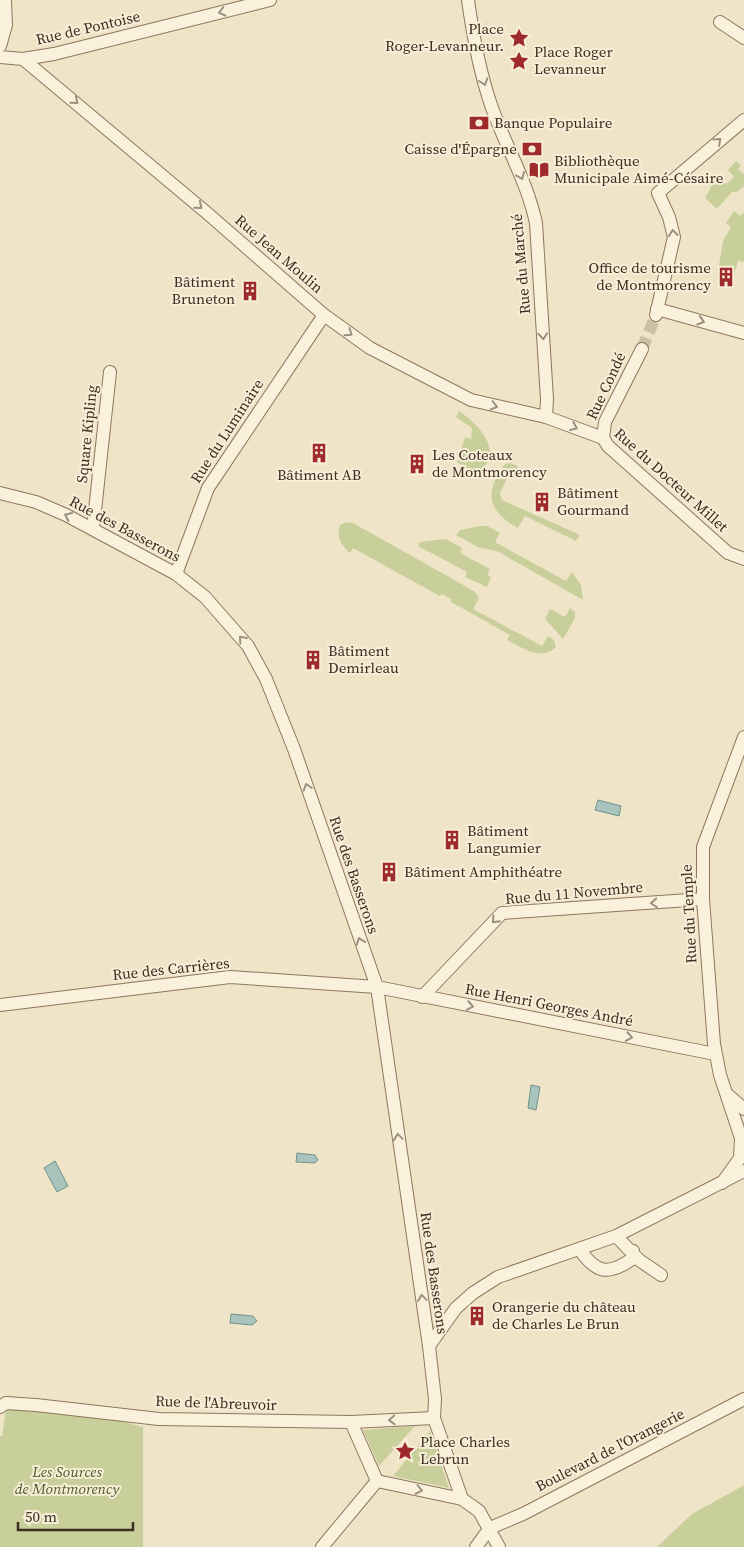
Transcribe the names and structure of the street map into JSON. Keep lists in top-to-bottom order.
{
  "streets": {
    "street": [
      "Rue de Pontoise",
      "Rue Jean Moulin",
      "Rue du Marché",
      "Rue Condé",
      "Rue du Luminaire",
      "Square Kipling",
      "Rue du Docteur Millet",
      "Rue des Basserons",
      "Rue du 11 Novembre",
      "Rue du Temple",
      "Rue des Carrières",
      "Rue Henri Georges André",
      "Rue de l'Abreuvoir",
      "Boulevard de l'Orangerie"
    ]
  },
  "crossings": [
    ["Rue de Pontoise", "Rue Jean Moulin"],
    ["Rue Jean Moulin", "Rue du Marché"],
    ["Rue Jean Moulin", "Rue du Luminaire"],
    ["Rue Jean Moulin", "Rue du Docteur Millet"],
    ["Rue du Marché", "Rue du Docteur Millet"],
    ["Rue Condé", "Rue du Docteur Millet"],
    ["Rue du Luminaire", "Rue des Basserons"],
    ["Square Kipling", "Rue des Basserons"],
    ["Rue des Basserons", "Rue du Temple"],
    ["Rue des Basserons", "Rue des Carrières"],
    ["Rue des Basserons", "Rue Henri Georges André"],
    ["Rue des Basserons", "Rue de l'Abreuvoir"],
    ["Rue du 11 Novembre", "Rue du Temple"],
    ["Rue du 11 Novembre", "Rue Henri Georges André"],
    ["Rue du Temple", "Rue Henri Georges André"],
    ["Rue des Carrières", "Rue Henri Georges André"]
  ],
  "one_way": [
    "Rue de Pontoise",
    "Rue Jean Moulin",
    "Rue du Marché",
    "Rue des Basserons",
    "Rue du 11 Novembre",
    "Rue Henri Georges André"
  ],
  "parks": ["Les Sources de Montmorency"],
  "places": {
    "place": ["Place Roger-Levanneur.", "Place Roger Levanneur", "Place Charles Lebrun"],
    "bank": ["Banque Populaire", "Caisse d'Épargne"],
    "library": ["Bibliothèque Municipale Aimé-Césaire"],
    "building": [
      "Office de tourisme de Montmorency",
      "Bâtiment Bruneton",
      "Bâtiment AB",
      "Les Coteaux de Montmorency",
      "Bâtiment Gourmand",
      "Bâtiment Demirleau",
      "Bâtiment Langumier",
      "Bâtiment Amphithéatre",
      "Orangerie du château de Charles Le Brun"
    ]
  },
  "scale_bar": "50 m"
}
